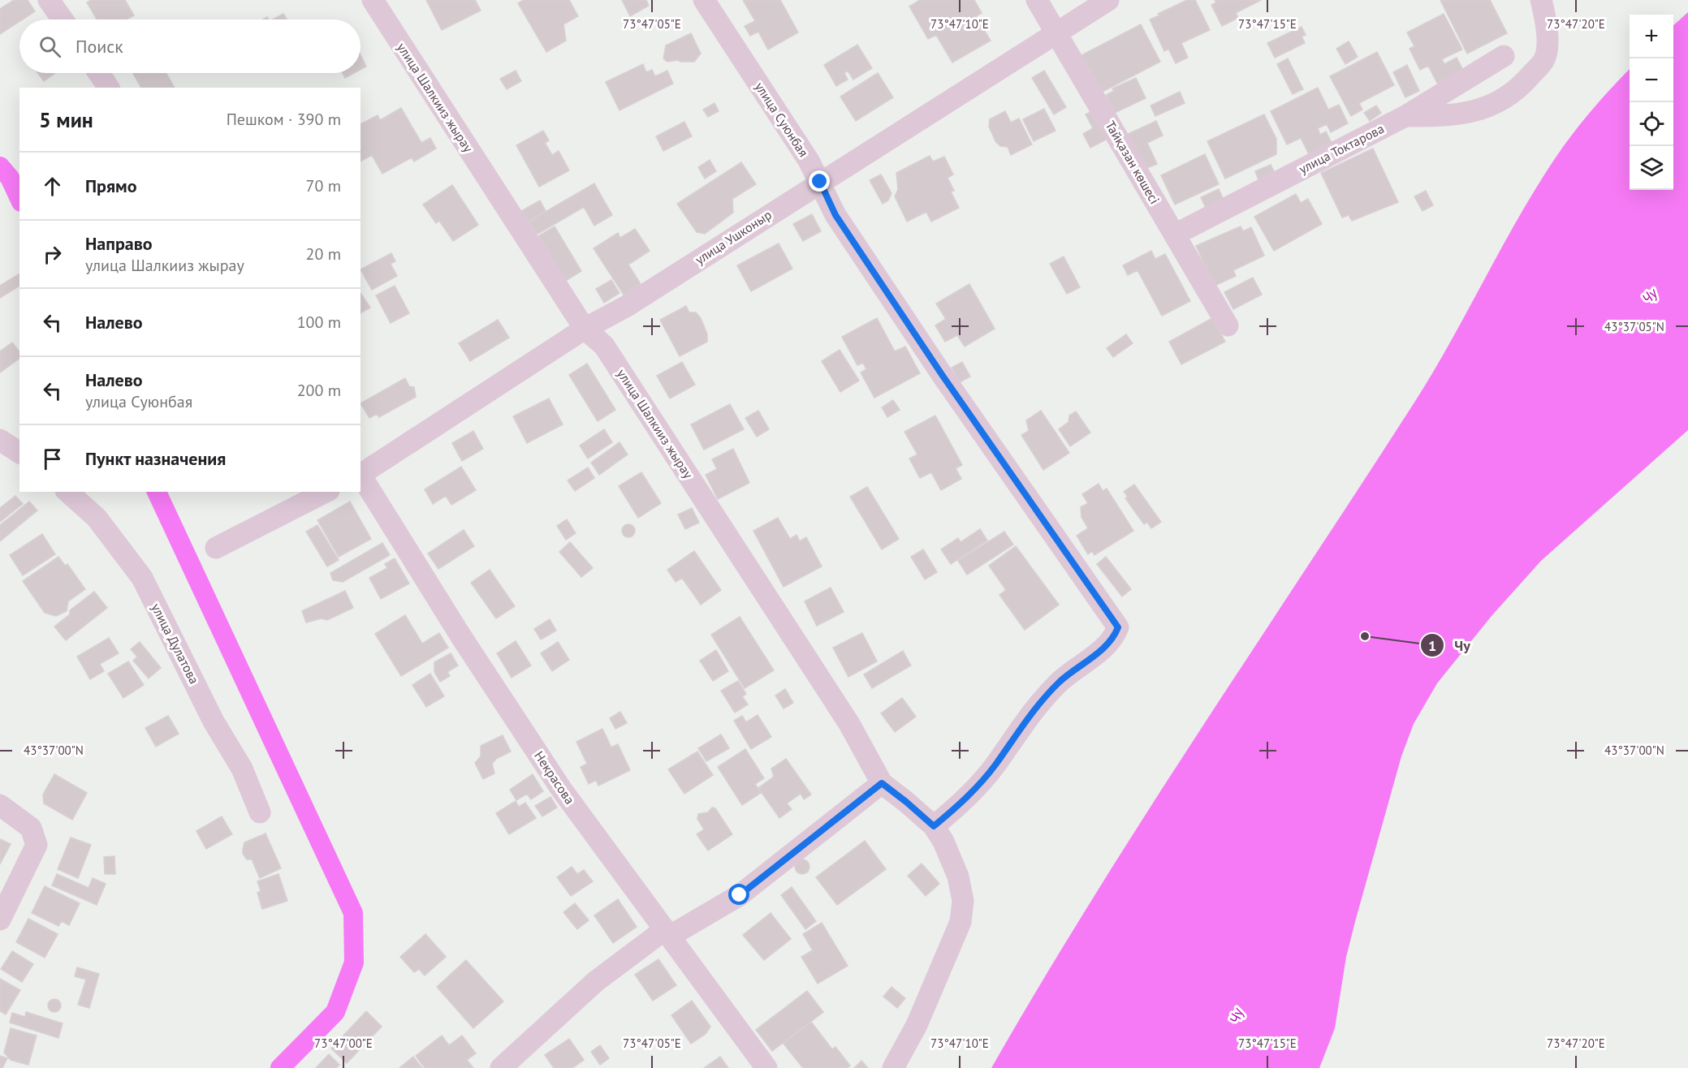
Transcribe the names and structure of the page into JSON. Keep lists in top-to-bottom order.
{
  "streets": {
    "street": [
      "улица Шалкииз жырау",
      "улица Суюнбая",
      "улица Токтарова",
      "Тайқазан көшесі",
      "улица Ушконыр",
      "улица Дулатова",
      "Некрасова"
    ]
  },
  "crossings": [
    ["улица Шалкииз жырау", "улица Суюнбая"],
    ["улица Шалкииз жырау", "улица Ушконыр"],
    ["улица Суюнбая", "улица Ушконыр"],
    ["улица Токтарова", "Тайқазан көшесі"],
    ["Тайқазан көшесі", "улица Ушконыр"],
    ["улица Ушконыр", "Некрасова"]
  ],
  "water": ["Чу"],
  "places": ["Чу"],
  "page": {
    "map_buttons": ["+", "−"],
    "search": "Поиск",
    "heading": ["5 мин", "Пешком · 390 m"],
    "list": [
      ["Прямо", "70 m"],
      ["Направо", "улица Шалкииз жырау", "20 m"],
      ["Налево", "100 m"],
      ["Налево", "улица Суюнбая", "200 m"],
      "Пункт назначения"
    ]
  },
  "coordinates": [
    "73°47'05\"E",
    "73°47'10\"E",
    "73°47'15\"E",
    "73°47'20\"E",
    "43°37'05\"N",
    "43°37'00\"N",
    "73°47'00\"E"
  ]
}
